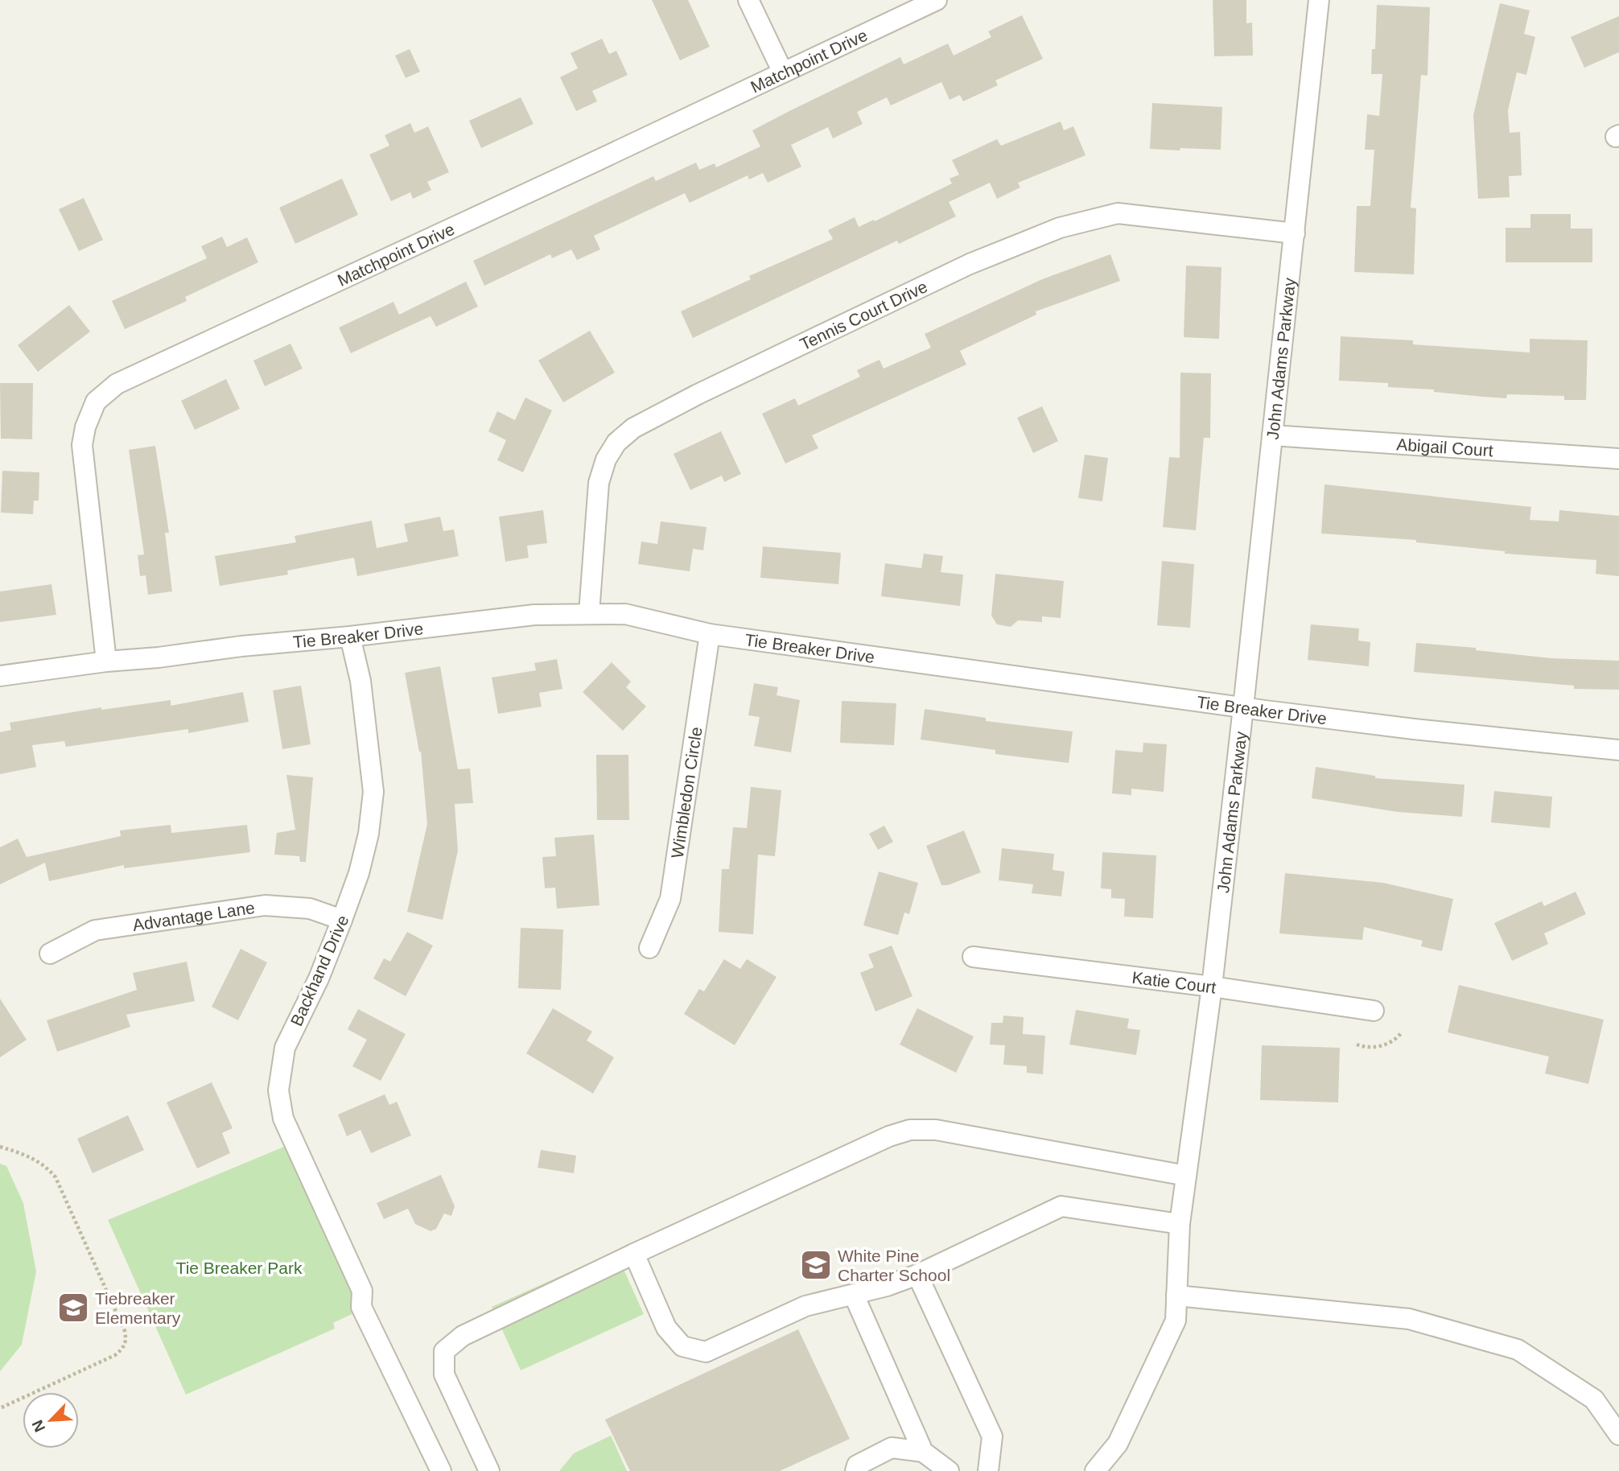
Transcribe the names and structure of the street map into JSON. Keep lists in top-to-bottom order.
{
  "streets": {
    "street": [
      "Matchpoint Drive",
      "Tennis Court Drive",
      "John Adams Parkway",
      "Abigail Court",
      "Tie Breaker Drive",
      "Wimbledon Circle",
      "Advantage Lane",
      "Backhand Drive",
      "Katie Court"
    ]
  },
  "crossings": [
    ["Matchpoint Drive", "Tie Breaker Drive"],
    ["Tennis Court Drive", "John Adams Parkway"],
    ["Tennis Court Drive", "Tie Breaker Drive"],
    ["John Adams Parkway", "Abigail Court"],
    ["John Adams Parkway", "Tie Breaker Drive"],
    ["John Adams Parkway", "Katie Court"],
    ["Tie Breaker Drive", "Wimbledon Circle"],
    ["Tie Breaker Drive", "Backhand Drive"],
    ["Advantage Lane", "Backhand Drive"]
  ],
  "parks": ["Tie Breaker Park"],
  "places": {
    "school or university": ["White Pine Charter School", "Tiebreaker Elementary"]
  },
  "north": "bottom left"
}
